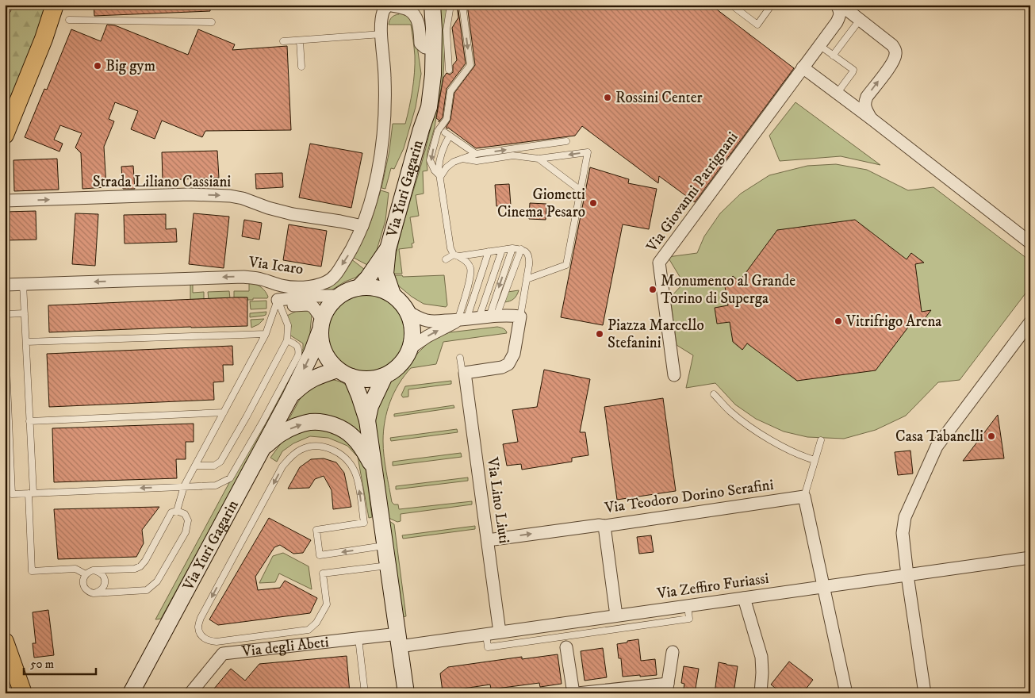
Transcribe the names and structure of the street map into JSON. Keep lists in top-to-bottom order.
{
  "streets": {
    "main road": ["Via Yuri Gagarin"],
    "street": [
      "Strada Liliano Cassiani",
      "Via Giovanni Patrignani",
      "Via Icaro",
      "Via Teodoro Dorino Serafini",
      "Via Lino Liuti",
      "Via Zeffiro Furiassi",
      "Via degli Abeti"
    ]
  },
  "crossings": [
    ["Strada Liliano Cassiani", "Via Icaro"],
    ["Via Yuri Gagarin", "Via Icaro"],
    ["Via Teodoro Dorino Serafini", "Via Lino Liuti"],
    ["Via Lino Liuti", "Via Zeffiro Furiassi"],
    ["Via Zeffiro Furiassi", "Via degli Abeti"]
  ],
  "one_way": ["Strada Liliano Cassiani", "Via Icaro", "Via Teodoro Dorino Serafini"],
  "places": [
    "Big gym",
    "Rossini Center",
    "Giometti Cinema Pesaro",
    "Monumento al Grande Torino di Superga",
    "Vitrifrigo Arena",
    "Piazza Marcello Stefanini",
    "Casa Tabanelli"
  ],
  "scale_bar": "50 m"
}
